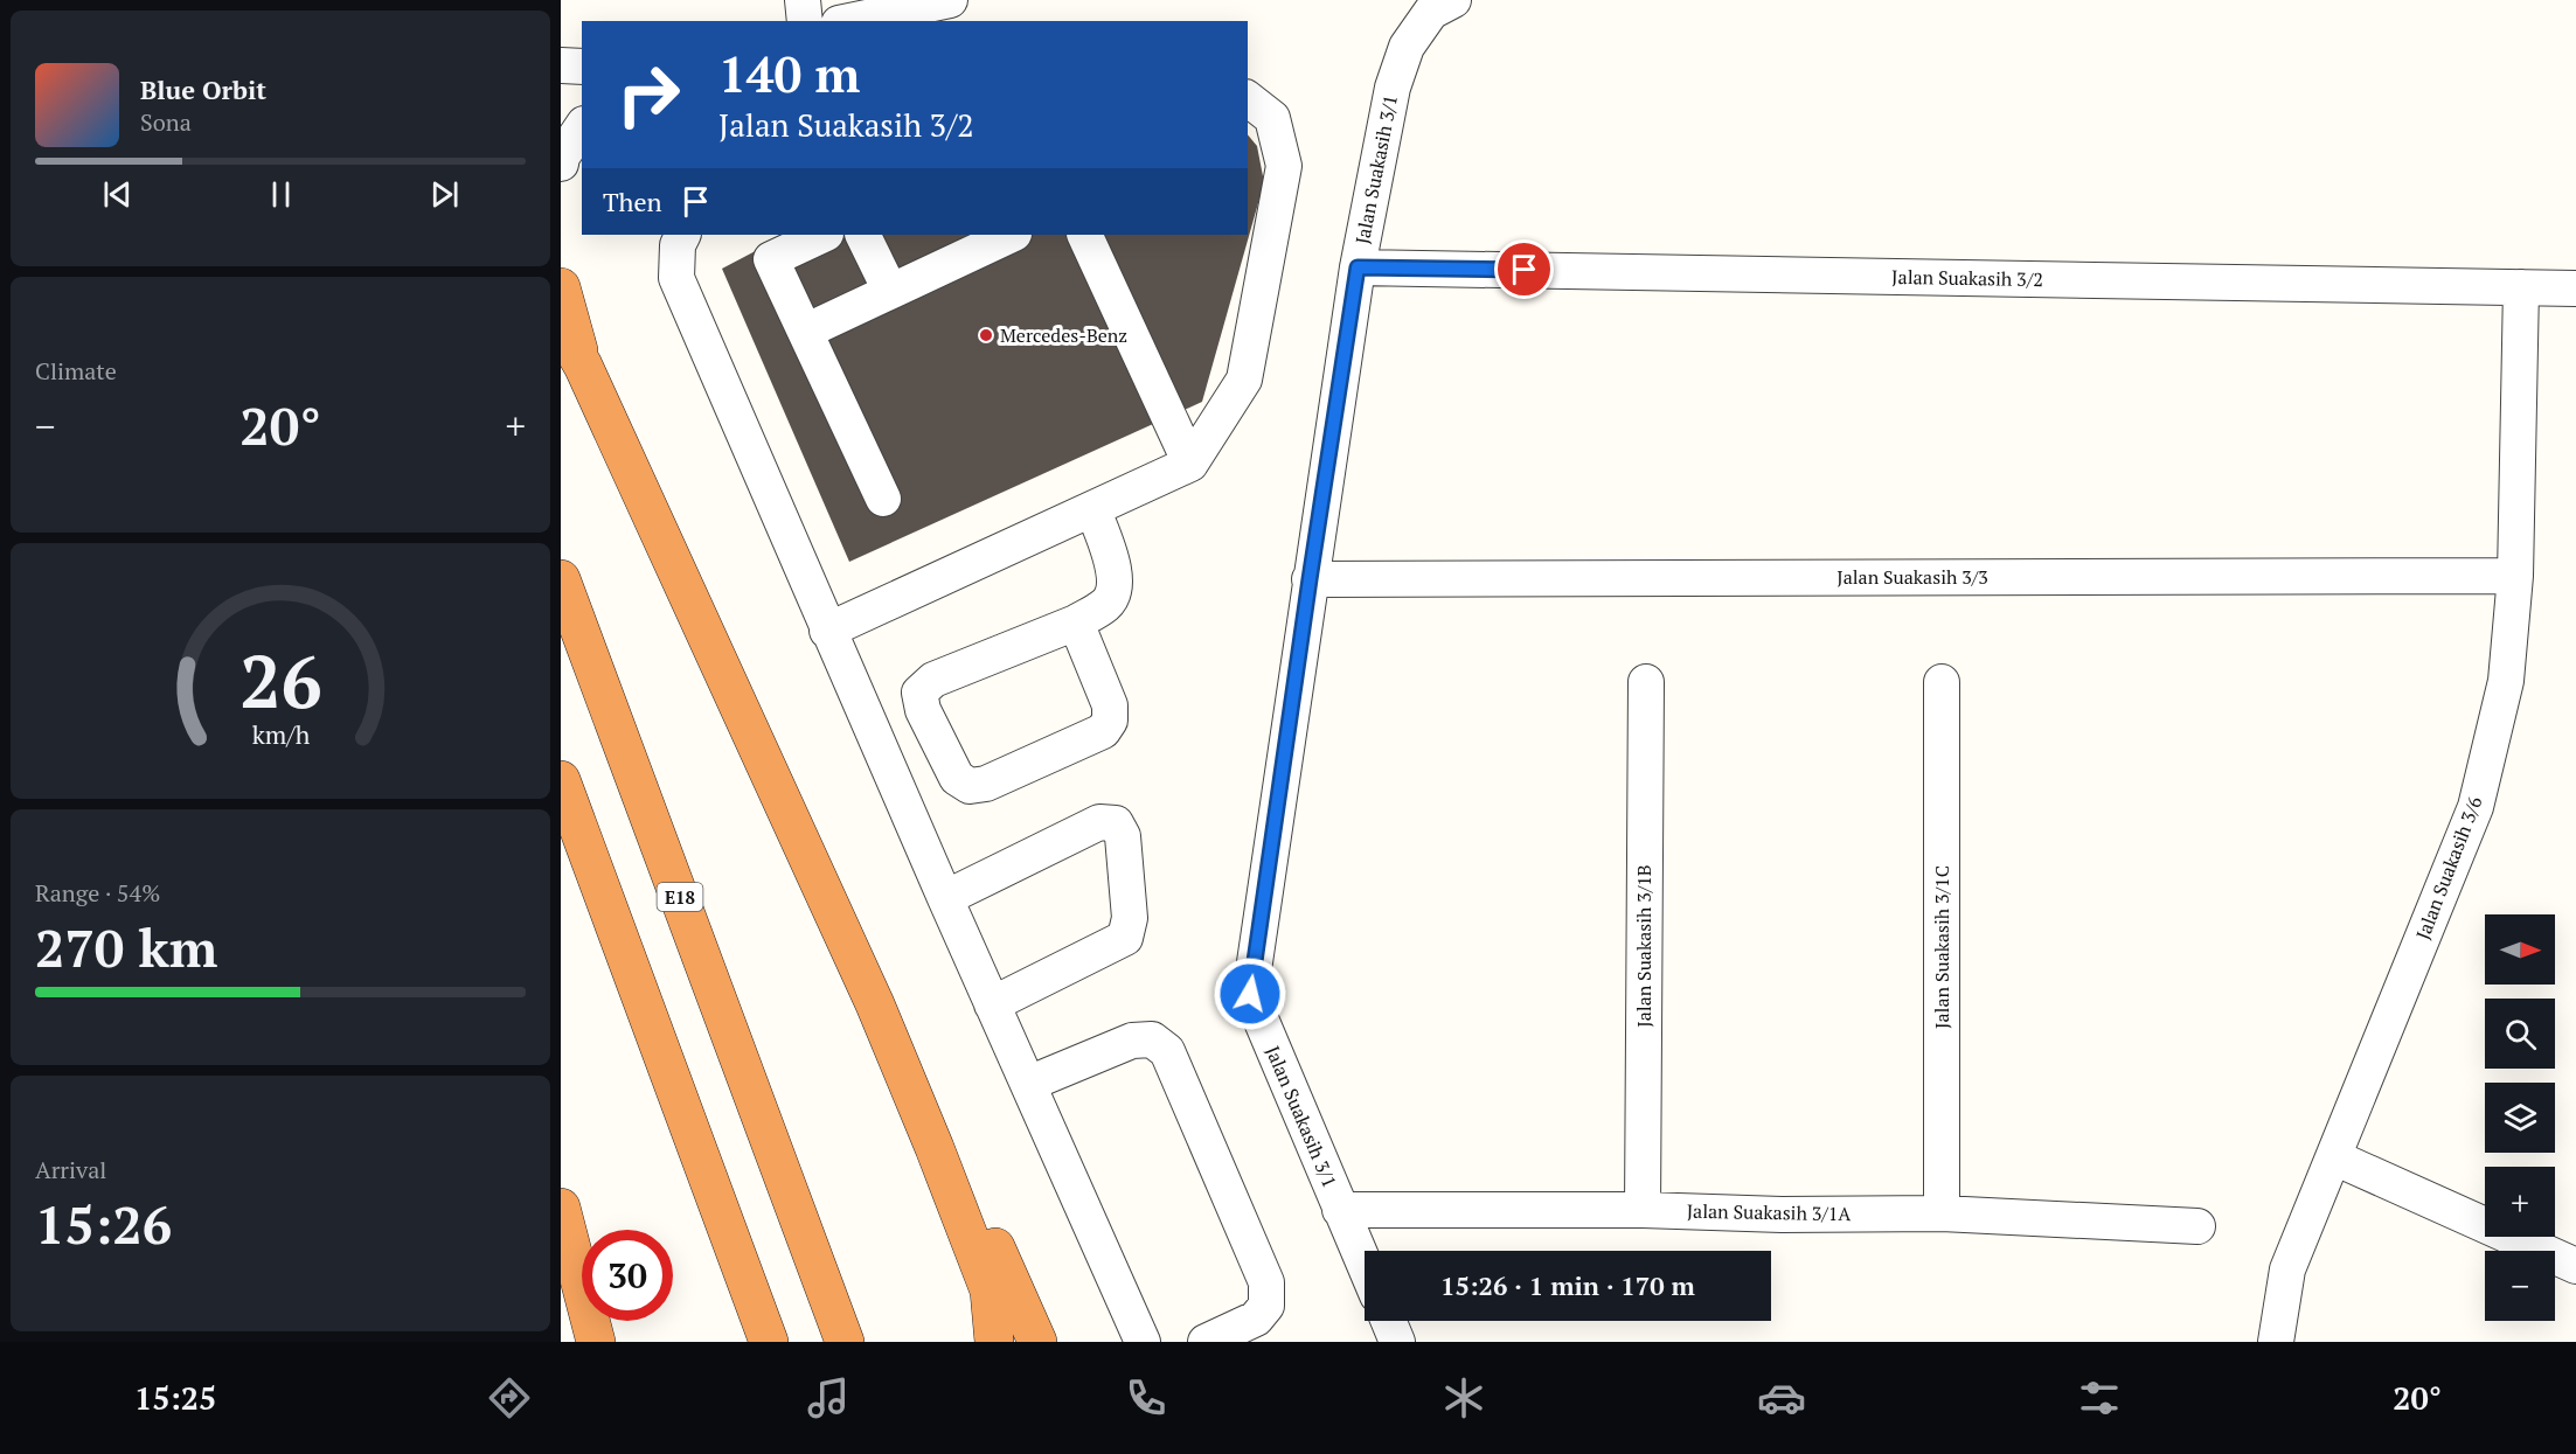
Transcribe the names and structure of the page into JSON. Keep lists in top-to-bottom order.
{
  "streets": {
    "highway": ["E18"],
    "street": [
      "Jalan Suakasih 3/1",
      "Jalan Suakasih 3/2",
      "Jalan Suakasih 3/3",
      "Jalan Suakasih 3/6",
      "Jalan Suakasih 3/1B",
      "Jalan Suakasih 3/1C",
      "Jalan Suakasih 3/1A"
    ]
  },
  "crossings": [
    ["Jalan Suakasih 3/1", "Jalan Suakasih 3/2"],
    ["Jalan Suakasih 3/1", "Jalan Suakasih 3/3"],
    ["Jalan Suakasih 3/1", "Jalan Suakasih 3/1A"],
    ["Jalan Suakasih 3/2", "Jalan Suakasih 3/6"],
    ["Jalan Suakasih 3/3", "Jalan Suakasih 3/6"],
    ["Jalan Suakasih 3/1B", "Jalan Suakasih 3/1A"],
    ["Jalan Suakasih 3/1C", "Jalan Suakasih 3/1A"]
  ],
  "places": ["Mercedes-Benz"],
  "north": "right",
  "page": {
    "turn": ["140 m", "Jalan Suakasih 3/2"],
    "song": ["Blue Orbit", "Sona"],
    "then": "Then",
    "tile": [
      "Climate",
      ["Range · 54%", "270 km"],
      ["Arrival", "15:26"]
    ],
    "heat": ["−", "20°", "+"],
    "map_buttons": ["+", "−"],
    "limit": "30",
    "trip": "15:26 · 1 min · 170 m",
    "tabs": ["15:25", "20°"],
    "gauge": ["26", "km/h"]
  }
}
